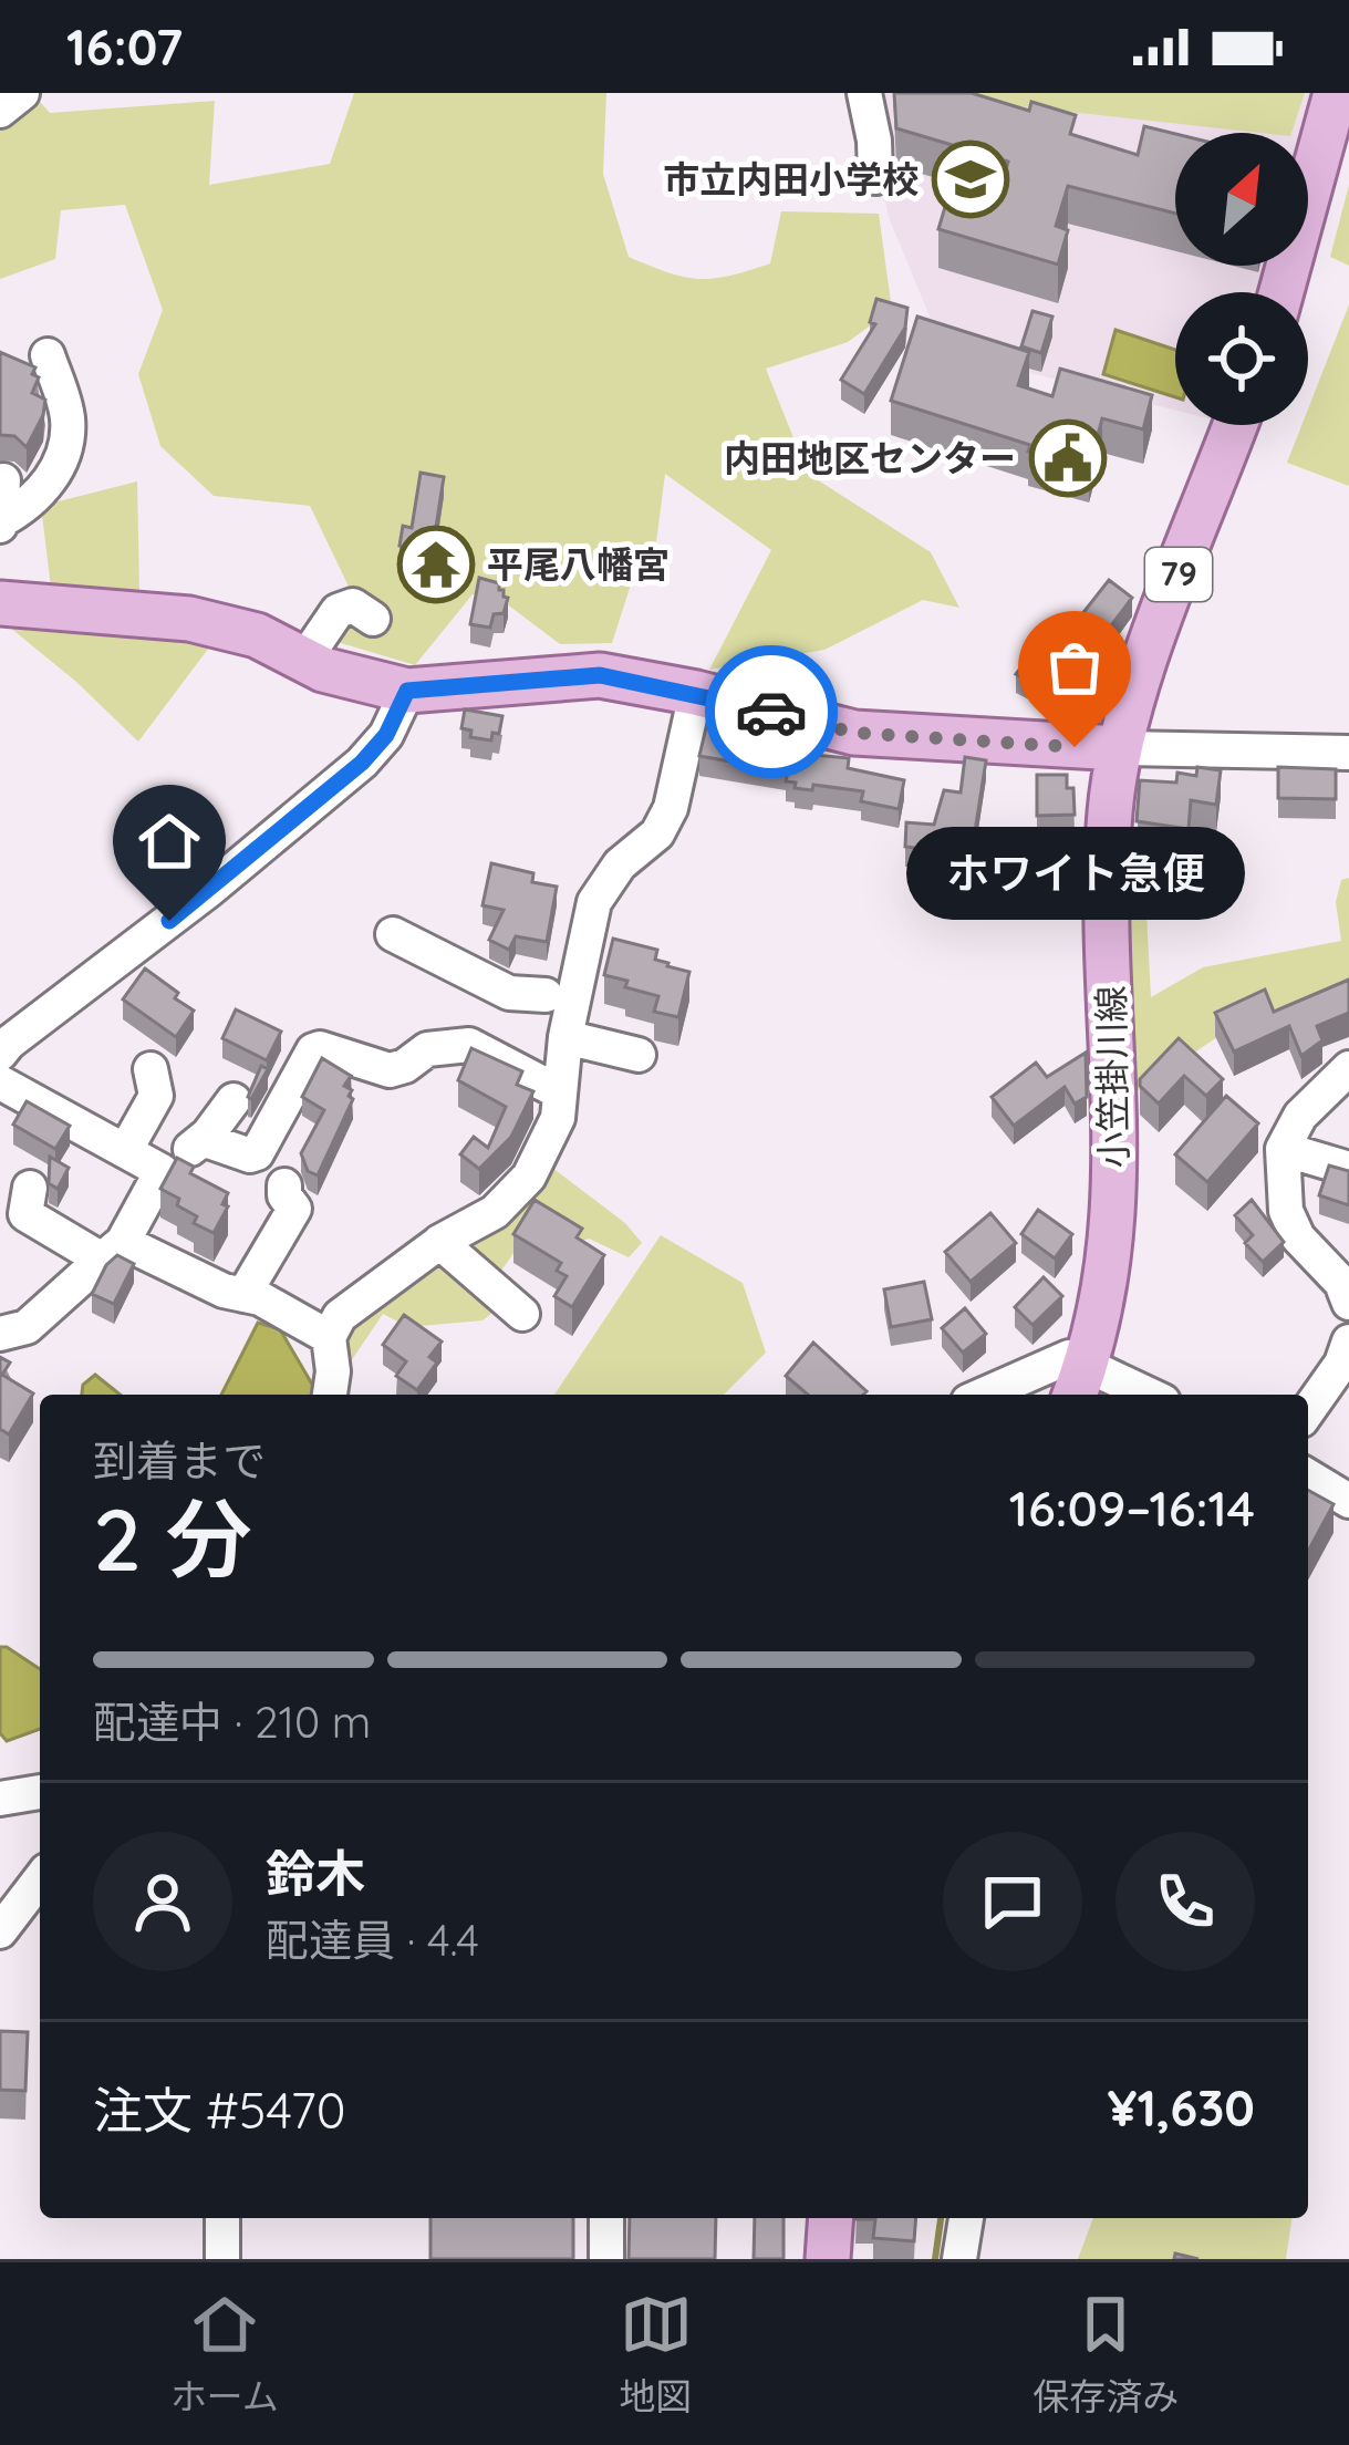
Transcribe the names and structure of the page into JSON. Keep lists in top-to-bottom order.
{
  "streets": {
    "main road": ["79", "小笠掛川線"]
  },
  "crossings": [
    ["79", "小笠掛川線"]
  ],
  "places": {
    "school or university": ["市立内田小学校"],
    "public building": ["内田地区センター"],
    "temple": ["平尾八幡宮"],
    "other": ["ホワイト急便"]
  },
  "north": "top right",
  "page": {
    "status": "16:07",
    "bubble": "ホワイト急便",
    "heading": ["2 分", "到着まで", "16:09–16:14"],
    "panel": [
      "鈴木",
      "配達員 · 4.4",
      "注文 #5470",
      "¥1,630"
    ],
    "bar": "配達中 · 210 m",
    "tabs": ["ホーム", "地図", "保存済み"]
  }
}
